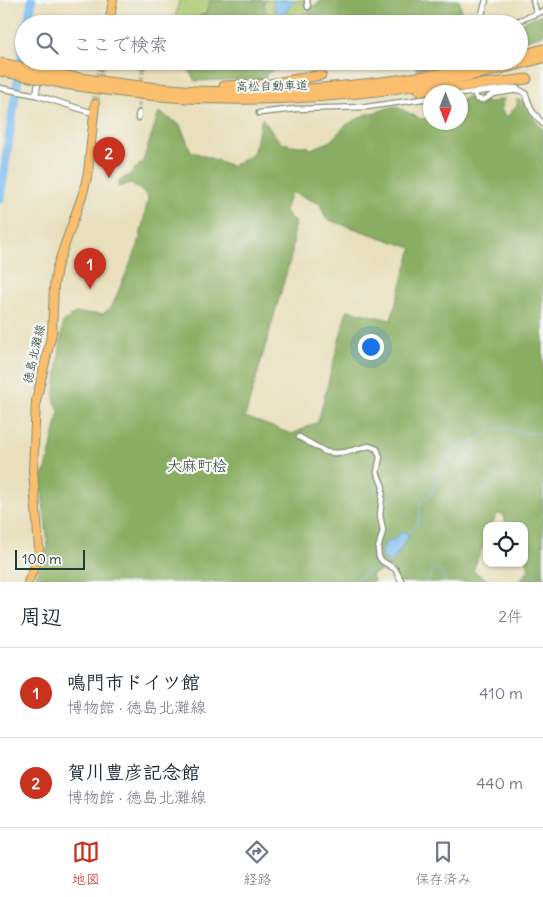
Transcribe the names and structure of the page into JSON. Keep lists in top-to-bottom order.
{
  "streets": {
    "highway": ["高松自動車道"],
    "main road": ["徳島北灘線"]
  },
  "districts": ["大麻町桧"],
  "scale_bar": "100 m",
  "north": "bottom",
  "page": {
    "search": "ここで検索",
    "pins": ["2", "1"],
    "scale": "100 m",
    "heading": ["周辺", "2件"],
    "list": [
      {
        "mark": "1",
        "name": "鳴門市ドイツ館",
        "note": "博物館 · 徳島北灘線",
        "value": "410 m"
      },
      {
        "mark": "2",
        "name": "賀川豊彦記念館",
        "note": "博物館 · 徳島北灘線",
        "value": "440 m"
      }
    ],
    "nav": ["地図", "経路", "保存済み"]
  }
}
